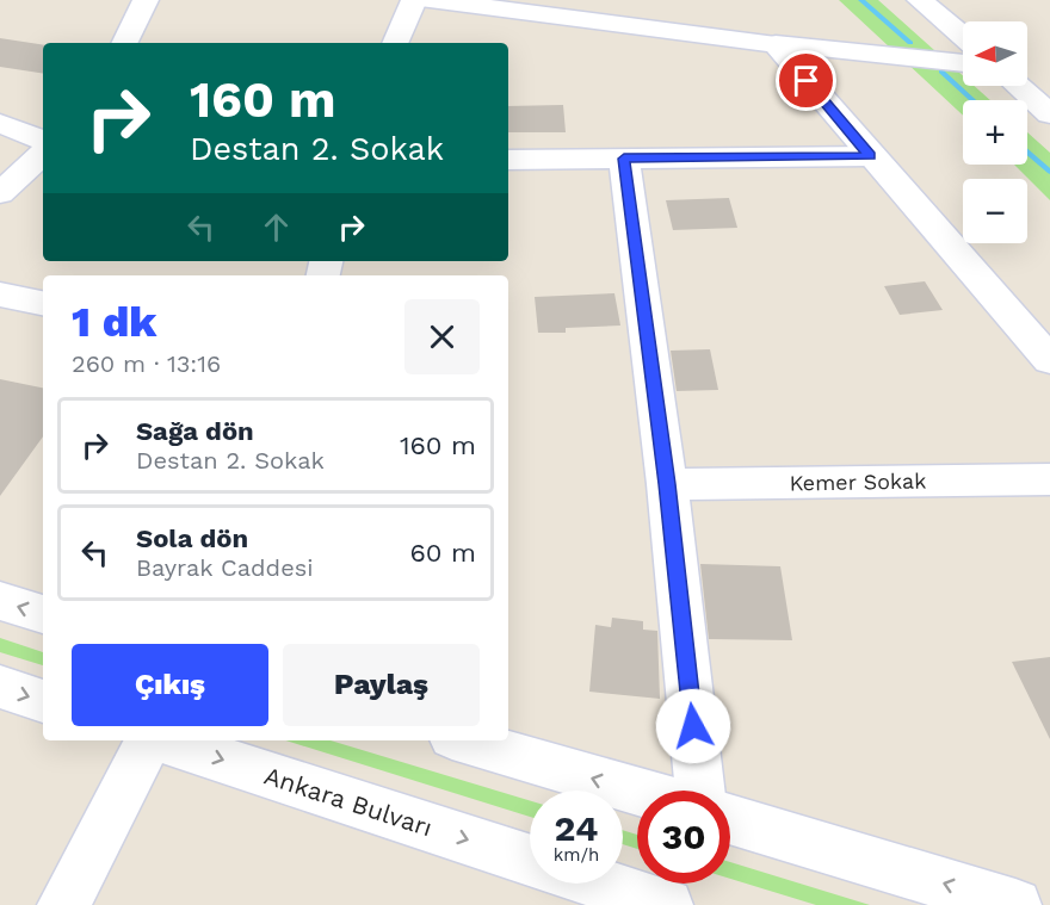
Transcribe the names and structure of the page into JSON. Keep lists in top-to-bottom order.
{
  "streets": {
    "street": ["Kemer Sokak", "Ankara Bulvarı"]
  },
  "one_way": ["Ankara Bulvarı"],
  "north": "left",
  "page": {
    "map_buttons": ["+", "−"],
    "turn": ["160 m", "Destan 2. Sokak"],
    "heading": ["1 dk", "260 m · 13:16"],
    "list": [
      {
        "name": "Sağa dön",
        "note": "Destan 2. Sokak",
        "value": "160 m"
      },
      {
        "name": "Sola dön",
        "note": "Bayrak Caddesi",
        "value": "60 m"
      }
    ],
    "buttons": ["Çıkış", "Paylaş"],
    "speed": "24 km/h",
    "limit": "30"
  }
}
